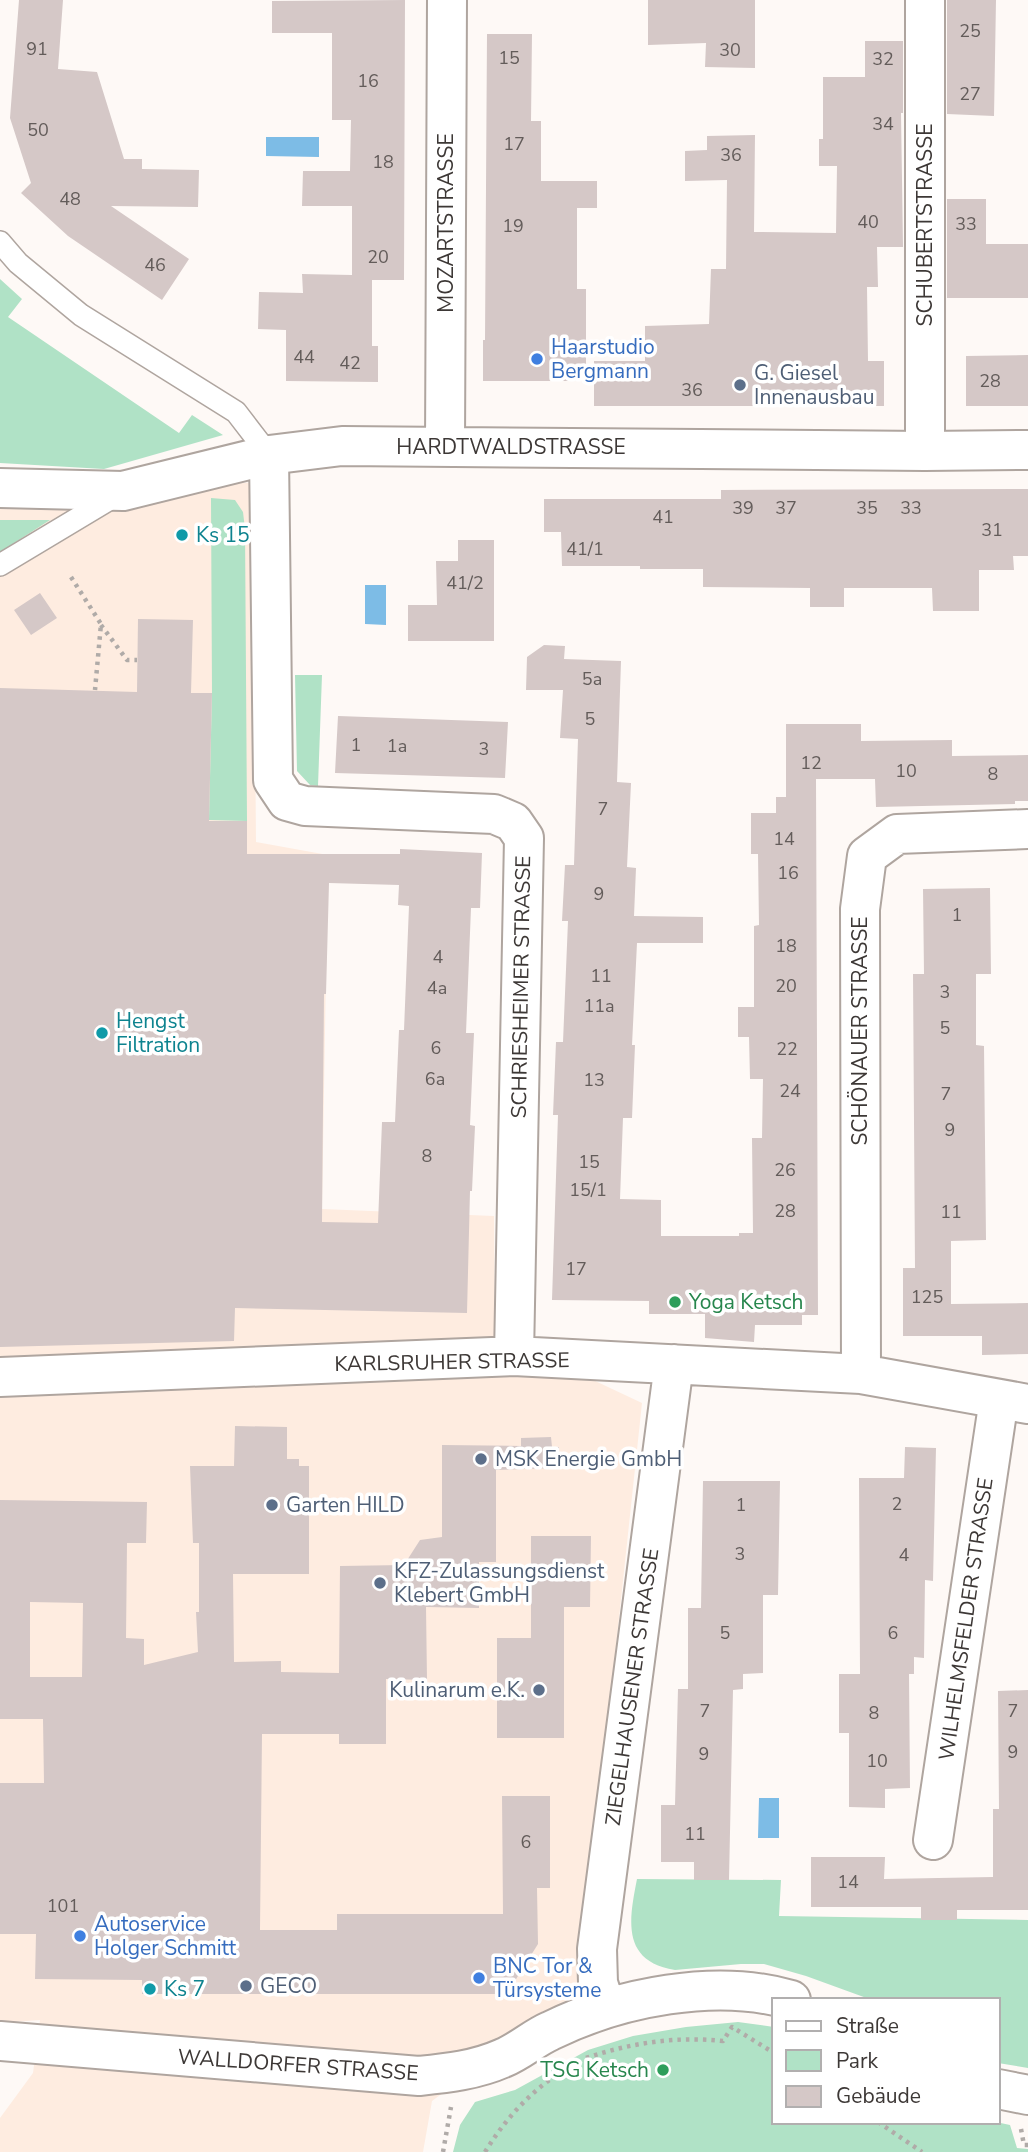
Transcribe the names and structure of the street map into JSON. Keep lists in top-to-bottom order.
{
  "streets": {
    "street": [
      "MOZARTSTRASSE",
      "SCHUBERTSTRASSE",
      "HARDTWALDSTRASSE",
      "SCHRIESHEIMER STRASSE",
      "SCHÖNAUER STRASSE",
      "KARLSRUHER STRASSE",
      "WILHELMSFELDER STRASSE",
      "ZIEGELHAUSENER STRASSE",
      "WALLDORFER STRASSE"
    ]
  },
  "crossings": [
    ["MOZARTSTRASSE", "HARDTWALDSTRASSE"],
    ["SCHUBERTSTRASSE", "HARDTWALDSTRASSE"],
    ["HARDTWALDSTRASSE", "SCHRIESHEIMER STRASSE"],
    ["SCHRIESHEIMER STRASSE", "KARLSRUHER STRASSE"],
    ["SCHÖNAUER STRASSE", "KARLSRUHER STRASSE"],
    ["KARLSRUHER STRASSE", "WILHELMSFELDER STRASSE"],
    ["KARLSRUHER STRASSE", "ZIEGELHAUSENER STRASSE"],
    ["ZIEGELHAUSENER STRASSE", "WALLDORFER STRASSE"]
  ],
  "places": [
    "Haarstudio Bergmann",
    "G. Giesel Innenausbau",
    "Ks 15",
    "Hengst Filtration",
    "Yoga Ketsch",
    "MSK Energie GmbH",
    "Garten HILD",
    "KFZ-Zulassungsdienst Klebert GmbH",
    "Kulinarum e.K.",
    "Autoservice Holger Schmitt",
    "BNC Tor & Türsysteme",
    "GECO",
    "Ks 7",
    "TSG Ketsch"
  ],
  "house_numbers": [
    "25",
    "91",
    "30",
    "15",
    "32",
    "16",
    "27",
    "34",
    "50",
    "17",
    "36",
    "18",
    "48",
    "40",
    "33",
    "19",
    "20",
    "46",
    "44",
    "42",
    "28",
    "36",
    "39",
    "37",
    "35",
    "33",
    "41",
    "31",
    "41/1",
    "41/2",
    "5a",
    "5",
    "1",
    "1a",
    "3",
    "12",
    "10",
    "8",
    "7",
    "14",
    "16",
    "9",
    "1",
    "18",
    "4",
    "11",
    "20",
    "4a",
    "3",
    "11a",
    "5",
    "6",
    "22",
    "6a",
    "13",
    "24",
    "7",
    "9",
    "8",
    "15",
    "26",
    "15/1",
    "28",
    "11",
    "17",
    "125",
    "2",
    "1",
    "3",
    "4",
    "5",
    "6",
    "7",
    "7",
    "8",
    "9",
    "9",
    "10",
    "11",
    "6",
    "14",
    "101"
  ],
  "legend": ["Straße", "Park", "Gebäude"]
}
